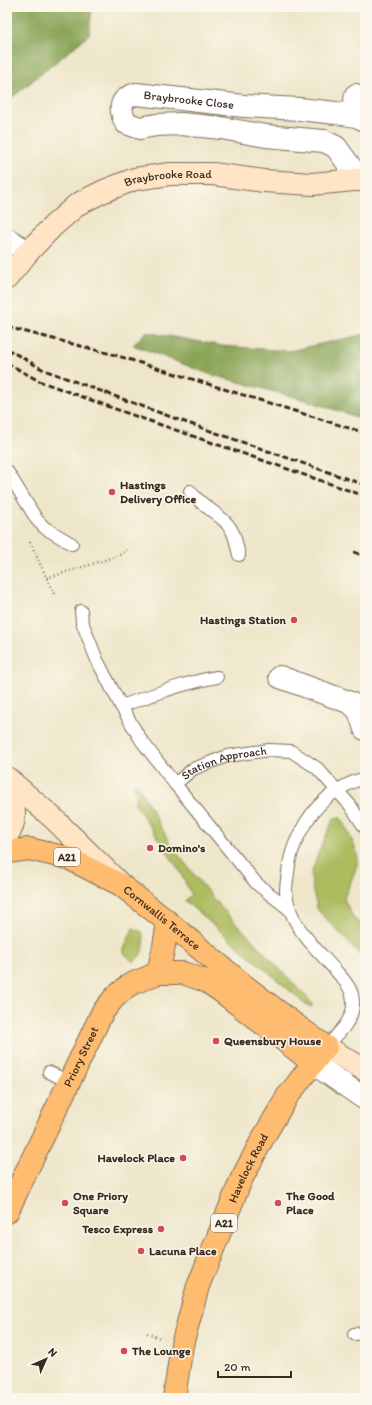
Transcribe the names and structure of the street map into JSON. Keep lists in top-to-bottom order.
{
  "streets": {
    "main road": [
      "A21",
      "Cornwallis Terrace",
      "Priory Street",
      "Havelock Road"
    ],
    "street": ["Braybrooke Close", "Braybrooke Road"],
    "lane": ["Station Approach"]
  },
  "crossings": [
    ["Braybrooke Close", "Braybrooke Road"],
    ["Station Approach", "A21"],
    ["Station Approach", "Cornwallis Terrace"],
    ["A21", "Cornwallis Terrace"],
    ["A21", "Havelock Road"]
  ],
  "places": [
    "Hastings Delivery Office",
    "Hastings Station",
    "Domino's",
    "Queensbury House",
    "Havelock Place",
    "One Priory Square",
    "The Good Place",
    "Tesco Express",
    "Lacuna Place",
    "The Lounge"
  ],
  "scale_bar": "20 m",
  "north": "top right"
}
